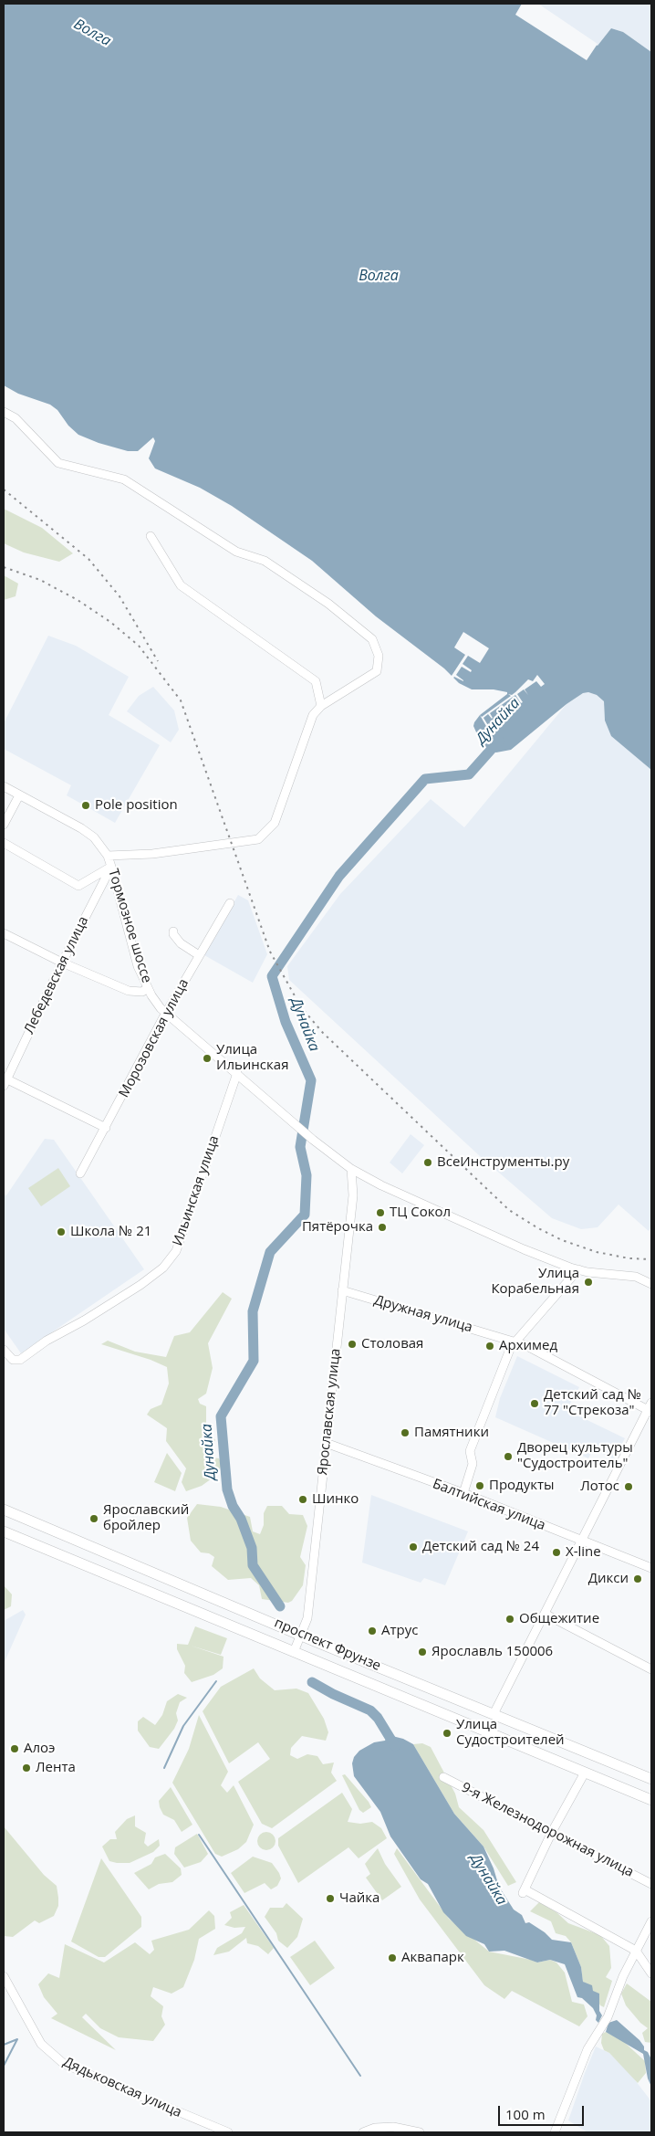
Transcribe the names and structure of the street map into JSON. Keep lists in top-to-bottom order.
{
  "streets": {
    "main road": ["проспект Фрунзе"],
    "street": [
      "Тормозное шоссе",
      "Лебедевская улица",
      "Морозовская улица",
      "Ильинская улица",
      "Дружная улица",
      "Ярославская улица",
      "Балтийская улица",
      "9-я Железнодорожная улица",
      "Дядьковская улица"
    ]
  },
  "crossings": [
    ["Тормозное шоссе", "Лебедевская улица"],
    ["Тормозное шоссе", "Морозовская улица"],
    ["Тормозное шоссе", "Ильинская улица"],
    ["Тормозное шоссе", "Ярославская улица"],
    ["Дружная улица", "Ярославская улица"],
    ["Ярославская улица", "Балтийская улица"],
    ["Ярославская улица", "проспект Фрунзе"]
  ],
  "water": ["Волга", "Дунайка"],
  "places": [
    "Pole position",
    "Улица Ильинская",
    "ВсеИнструменты.ру",
    "ТЦ Сокол",
    "Пятёрочка",
    "Школа № 21",
    "Улица Корабельная",
    "Столовая",
    "Архимед",
    "Детский сад № 77 \"Стрекоза\"",
    "Памятники",
    "Дворец культуры \"Судостроитель\"",
    "Продукты",
    "Лотос",
    "Шинко",
    "Ярославский бройлер",
    "Детский сад № 24",
    "X-line",
    "Дикси",
    "Общежитие",
    "Атрус",
    "Ярославль 150006",
    "Улица Судостроителей",
    "Алоэ",
    "Лента",
    "Чайка",
    "Аквапарк"
  ],
  "scale_bar": "100 m"
}
